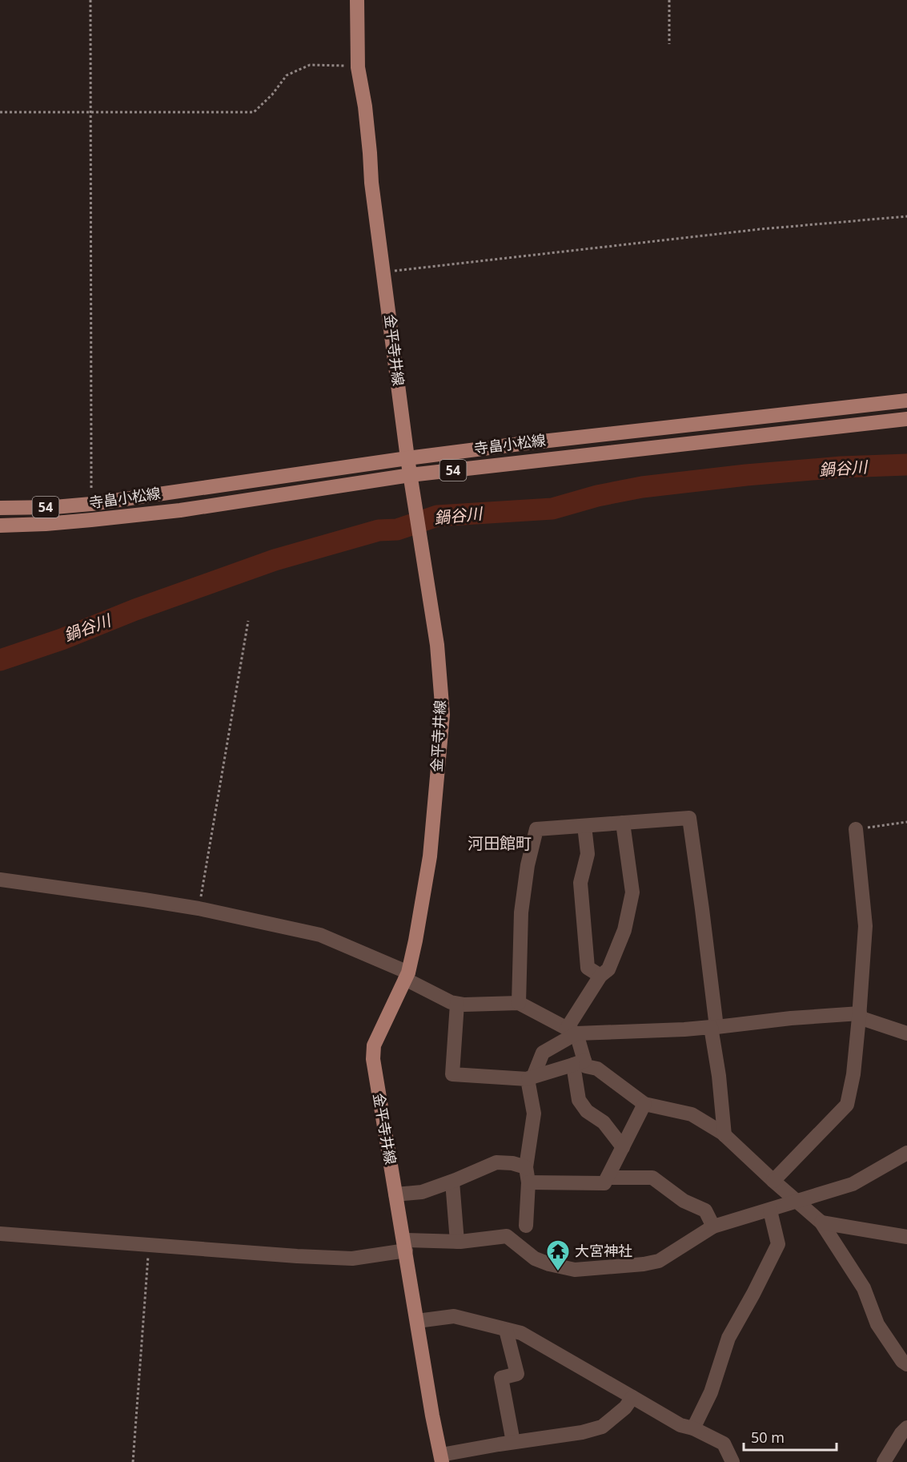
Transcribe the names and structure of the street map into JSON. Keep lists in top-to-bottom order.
{
  "streets": {
    "main road": ["金平寺井線", "寺畠小松線", "54"]
  },
  "crossings": [
    ["金平寺井線", "寺畠小松線"]
  ],
  "districts": ["河田館町"],
  "water": ["鍋谷川"],
  "places": {
    "temple": ["大宮神社"]
  },
  "scale_bar": "50 m"
}
